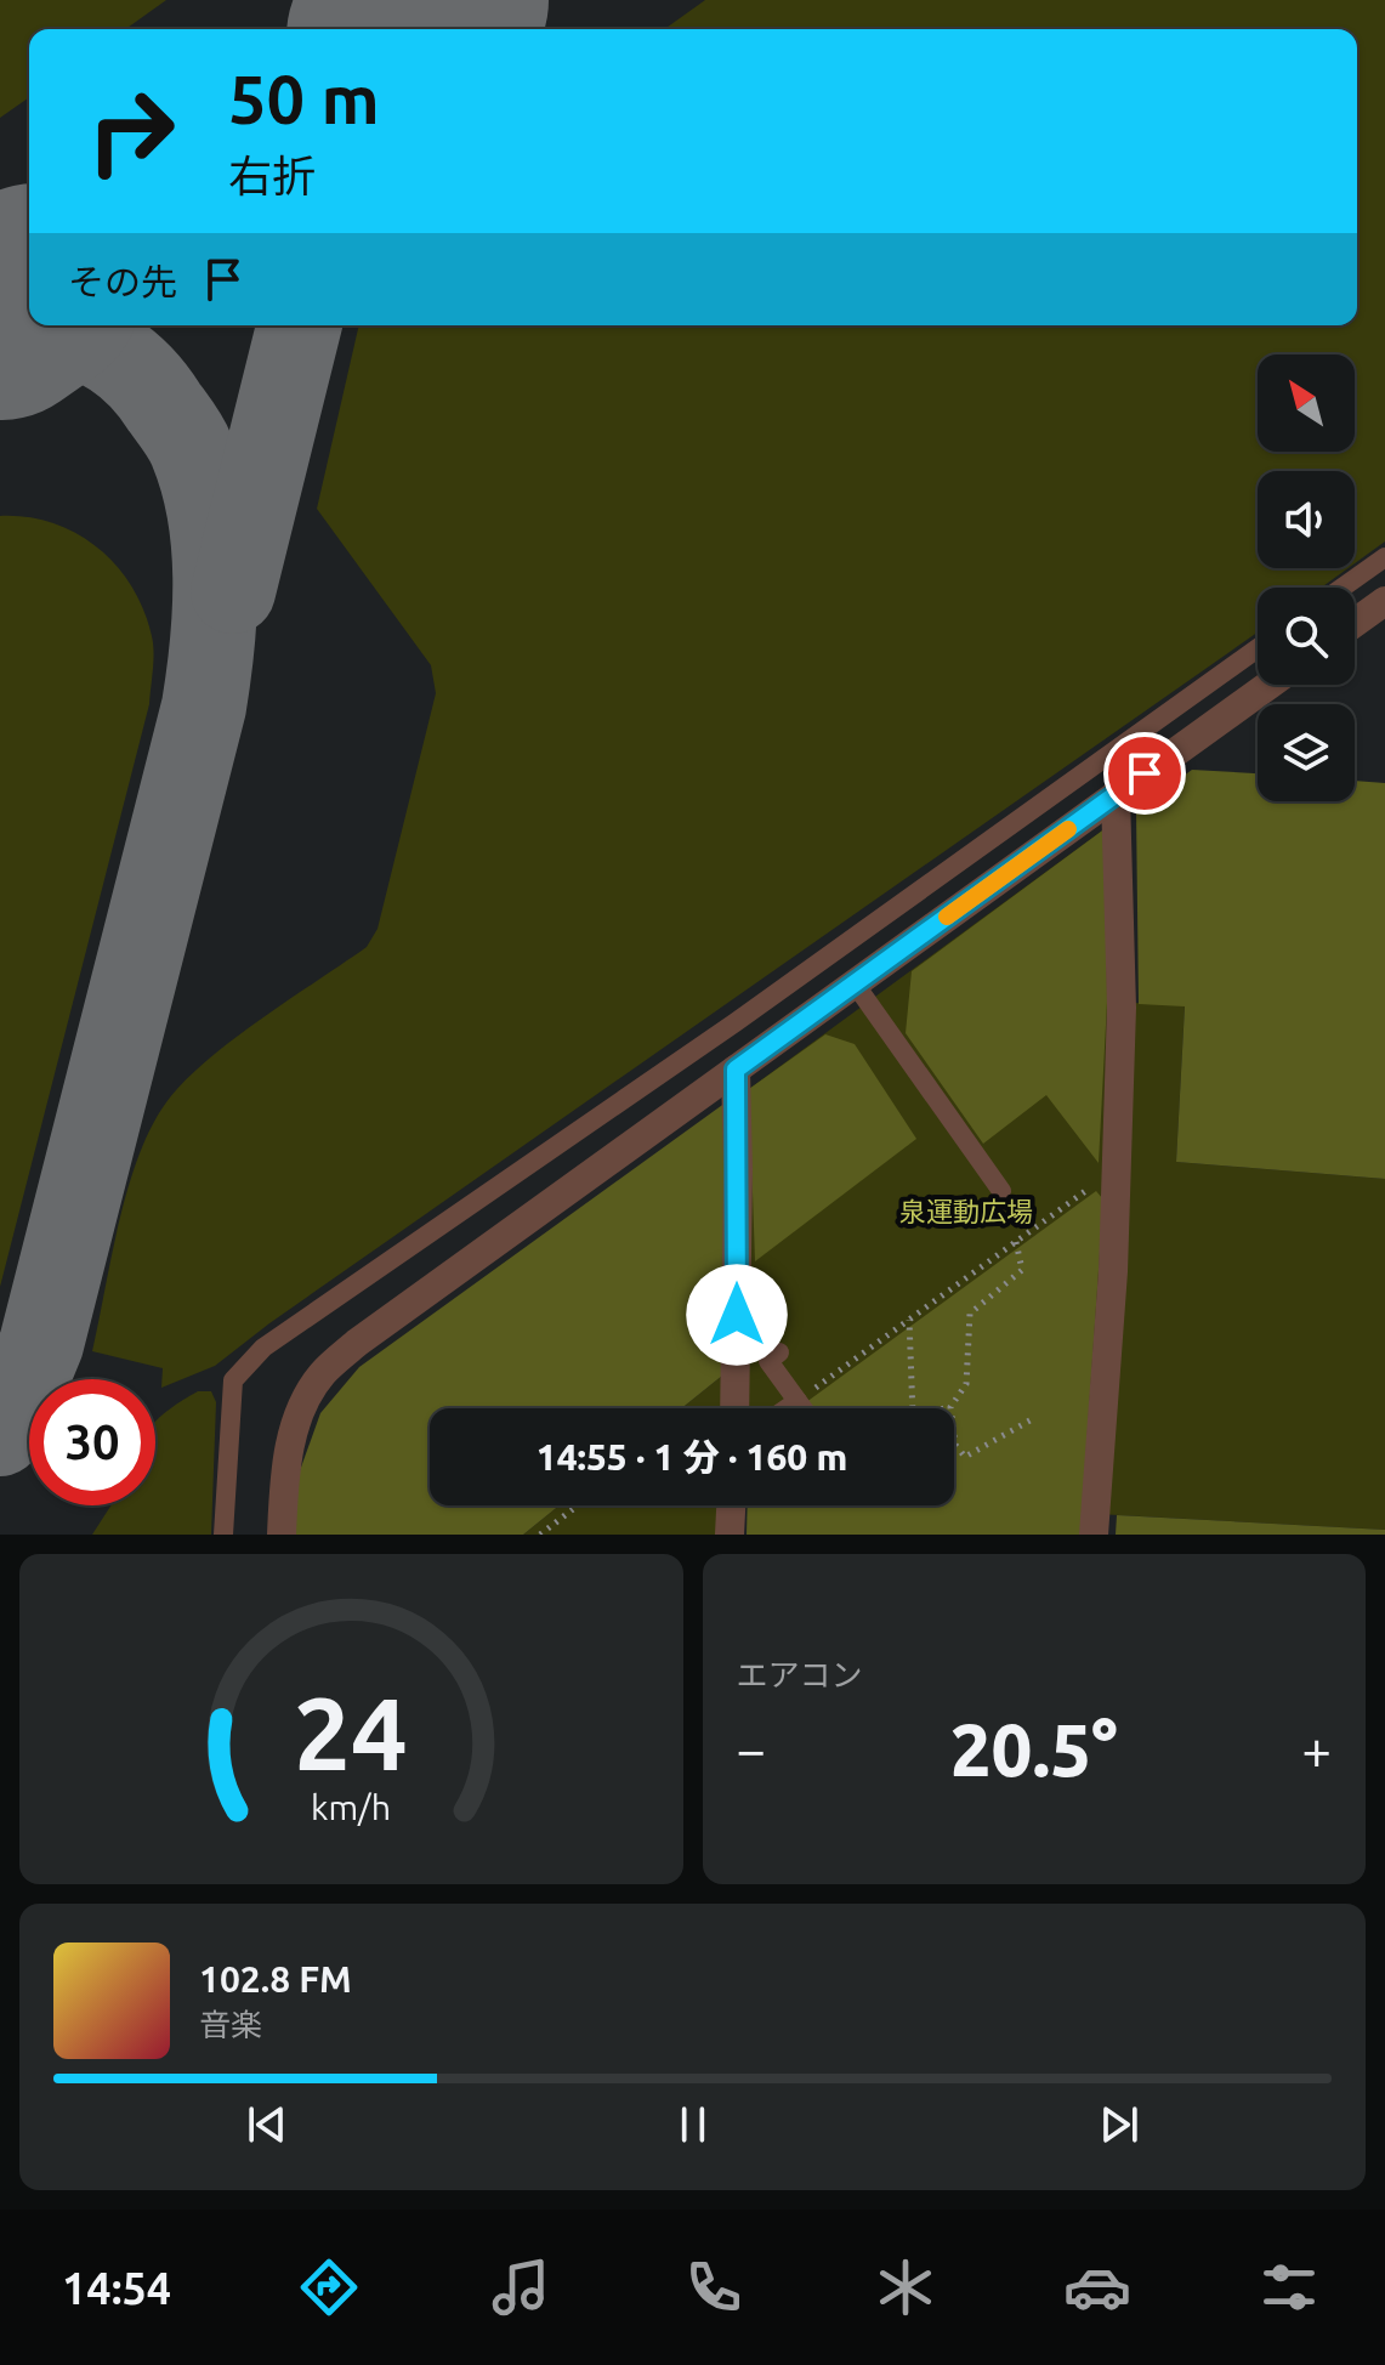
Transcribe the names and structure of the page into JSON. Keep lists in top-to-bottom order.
{
  "parks": ["泉運動広場"],
  "north": "top left",
  "page": {
    "turn": ["50 m", "右折"],
    "then": "その先",
    "limit": "30",
    "trip": "14:55 · 1 分 · 160 m",
    "tile": "エアコン",
    "heat": ["−", "20.5°", "+"],
    "song": ["102.8 FM", "音楽"],
    "tabs": "14:54",
    "gauge": ["24", "km/h"]
  }
}
